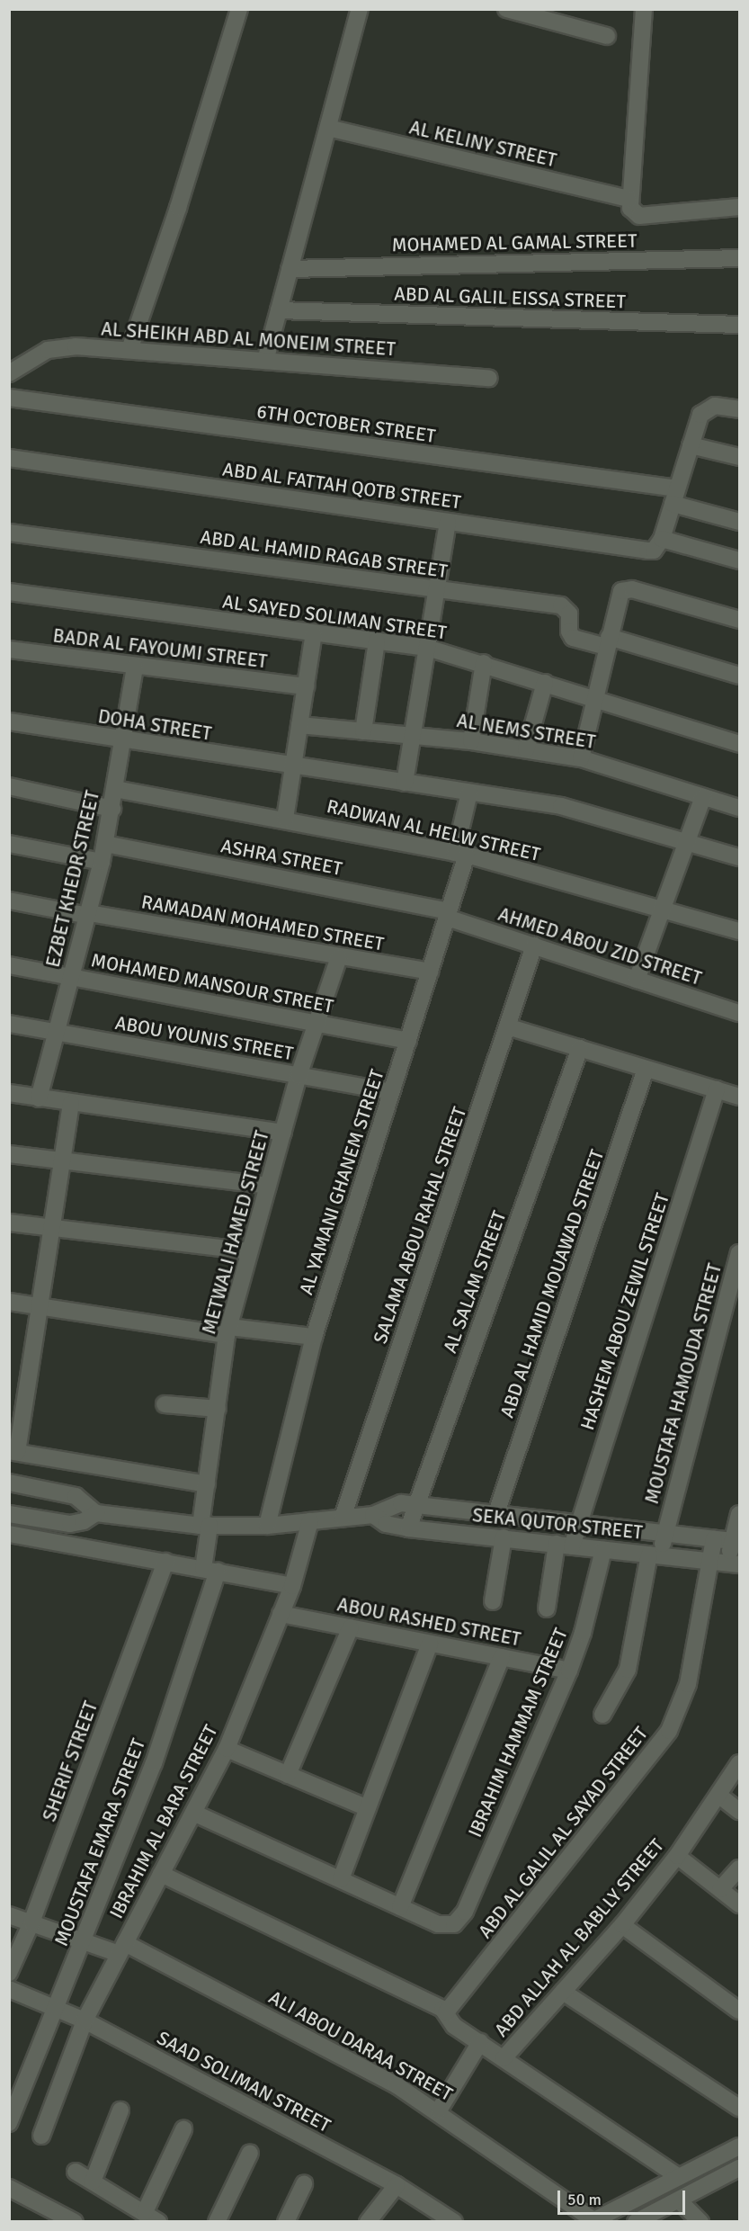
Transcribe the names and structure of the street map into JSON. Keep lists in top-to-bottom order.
{
  "streets": {
    "street": [
      "AL KELINY STREET",
      "MOHAMED AL GAMAL STREET",
      "ABD AL GALIL EISSA STREET",
      "AL SHEIKH ABD AL MONEIM STREET",
      "6TH OCTOBER STREET",
      "ABD AL FATTAH QOTB STREET",
      "ABD AL HAMID RAGAB STREET",
      "AL SAYED SOLIMAN STREET",
      "BADR AL FAYOUMI STREET",
      "DOHA STREET",
      "AL NEMS STREET",
      "RADWAN AL HELW STREET",
      "ASHRA STREET",
      "EZBET KHEDR STREET",
      "RAMADAN MOHAMED STREET",
      "AHMED ABOU ZID STREET",
      "MOHAMED MANSOUR STREET",
      "ABOU YOUNIS STREET",
      "AL YAMANI GHANEM STREET",
      "SALAMA ABOU RAHAL STREET",
      "METWALI HAMED STREET",
      "AL SALAM STREET",
      "ABD AL HAMID MOUAWAD STREET",
      "HASHEM ABOU ZEWIL STREET",
      "MOUSTAFA HAMOUDA STREET",
      "SEKA QUTOR STREET",
      "ABOU RASHED STREET",
      "IBRAHIM HAMMAM STREET",
      "SHERIF STREET",
      "IBRAHIM AL BARA STREET",
      "ABD AL GALIL AL SAYAD STREET",
      "MOUSTAFA EMARA STREET",
      "ABD ALLAH AL BABLLY STREET",
      "ALI ABOU DARAA STREET",
      "SAAD SOLIMAN STREET"
    ]
  },
  "crossings": [
    ["BADR AL FAYOUMI STREET", "EZBET KHEDR STREET"],
    ["DOHA STREET", "EZBET KHEDR STREET"],
    ["DOHA STREET", "AL YAMANI GHANEM STREET"],
    ["RADWAN AL HELW STREET", "EZBET KHEDR STREET"],
    ["RADWAN AL HELW STREET", "AL YAMANI GHANEM STREET"],
    ["ASHRA STREET", "EZBET KHEDR STREET"],
    ["ASHRA STREET", "AHMED ABOU ZID STREET"],
    ["ASHRA STREET", "AL YAMANI GHANEM STREET"],
    ["EZBET KHEDR STREET", "RAMADAN MOHAMED STREET"],
    ["EZBET KHEDR STREET", "MOHAMED MANSOUR STREET"],
    ["EZBET KHEDR STREET", "ABOU YOUNIS STREET"],
    ["RAMADAN MOHAMED STREET", "AL YAMANI GHANEM STREET"],
    ["RAMADAN MOHAMED STREET", "METWALI HAMED STREET"],
    ["AHMED ABOU ZID STREET", "AL YAMANI GHANEM STREET"],
    ["AHMED ABOU ZID STREET", "SALAMA ABOU RAHAL STREET"],
    ["MOHAMED MANSOUR STREET", "AL YAMANI GHANEM STREET"],
    ["MOHAMED MANSOUR STREET", "METWALI HAMED STREET"],
    ["ABOU YOUNIS STREET", "AL YAMANI GHANEM STREET"],
    ["ABOU YOUNIS STREET", "METWALI HAMED STREET"],
    ["AL YAMANI GHANEM STREET", "SEKA QUTOR STREET"],
    ["SALAMA ABOU RAHAL STREET", "SEKA QUTOR STREET"],
    ["METWALI HAMED STREET", "SEKA QUTOR STREET"],
    ["METWALI HAMED STREET", "MOUSTAFA EMARA STREET"],
    ["AL SALAM STREET", "SEKA QUTOR STREET"],
    ["ABD AL HAMID MOUAWAD STREET", "SEKA QUTOR STREET"],
    ["HASHEM ABOU ZEWIL STREET", "SEKA QUTOR STREET"],
    ["MOUSTAFA HAMOUDA STREET", "SEKA QUTOR STREET"],
    ["SEKA QUTOR STREET", "IBRAHIM HAMMAM STREET"],
    ["SEKA QUTOR STREET", "IBRAHIM AL BARA STREET"],
    ["SEKA QUTOR STREET", "ABD AL GALIL AL SAYAD STREET"],
    ["SEKA QUTOR STREET", "MOUSTAFA EMARA STREET"],
    ["ABOU RASHED STREET", "IBRAHIM HAMMAM STREET"],
    ["ABOU RASHED STREET", "IBRAHIM AL BARA STREET"],
    ["SHERIF STREET", "ALI ABOU DARAA STREET"],
    ["IBRAHIM AL BARA STREET", "ALI ABOU DARAA STREET"],
    ["IBRAHIM AL BARA STREET", "SAAD SOLIMAN STREET"],
    ["MOUSTAFA EMARA STREET", "ALI ABOU DARAA STREET"],
    ["MOUSTAFA EMARA STREET", "SAAD SOLIMAN STREET"]
  ],
  "scale_bar": "50 m"
}
